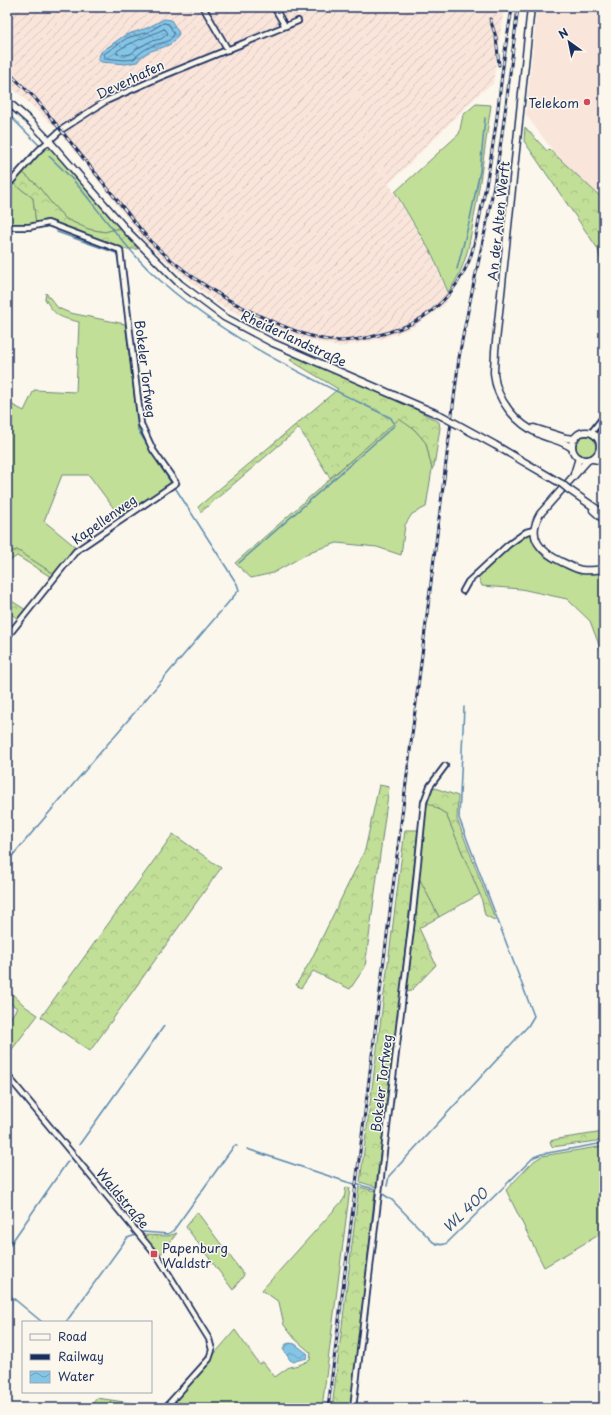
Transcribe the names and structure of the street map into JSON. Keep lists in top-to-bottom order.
{
  "streets": {
    "main road": ["An der Alten Werft", "Rheiderlandstraße"],
    "street": [
      "Deverhafen",
      "Bokeler Torfweg",
      "Kapellenweg",
      "Waldstraße"
    ]
  },
  "crossings": [
    ["Deverhafen", "Rheiderlandstraße"],
    ["Bokeler Torfweg", "Kapellenweg"]
  ],
  "water": ["WL 400"],
  "places": {
    "other": ["Telekom"],
    "transit": ["Papenburg Waldstr"]
  },
  "legend": ["Road", "Railway", "Water"],
  "north": "top left"
}
